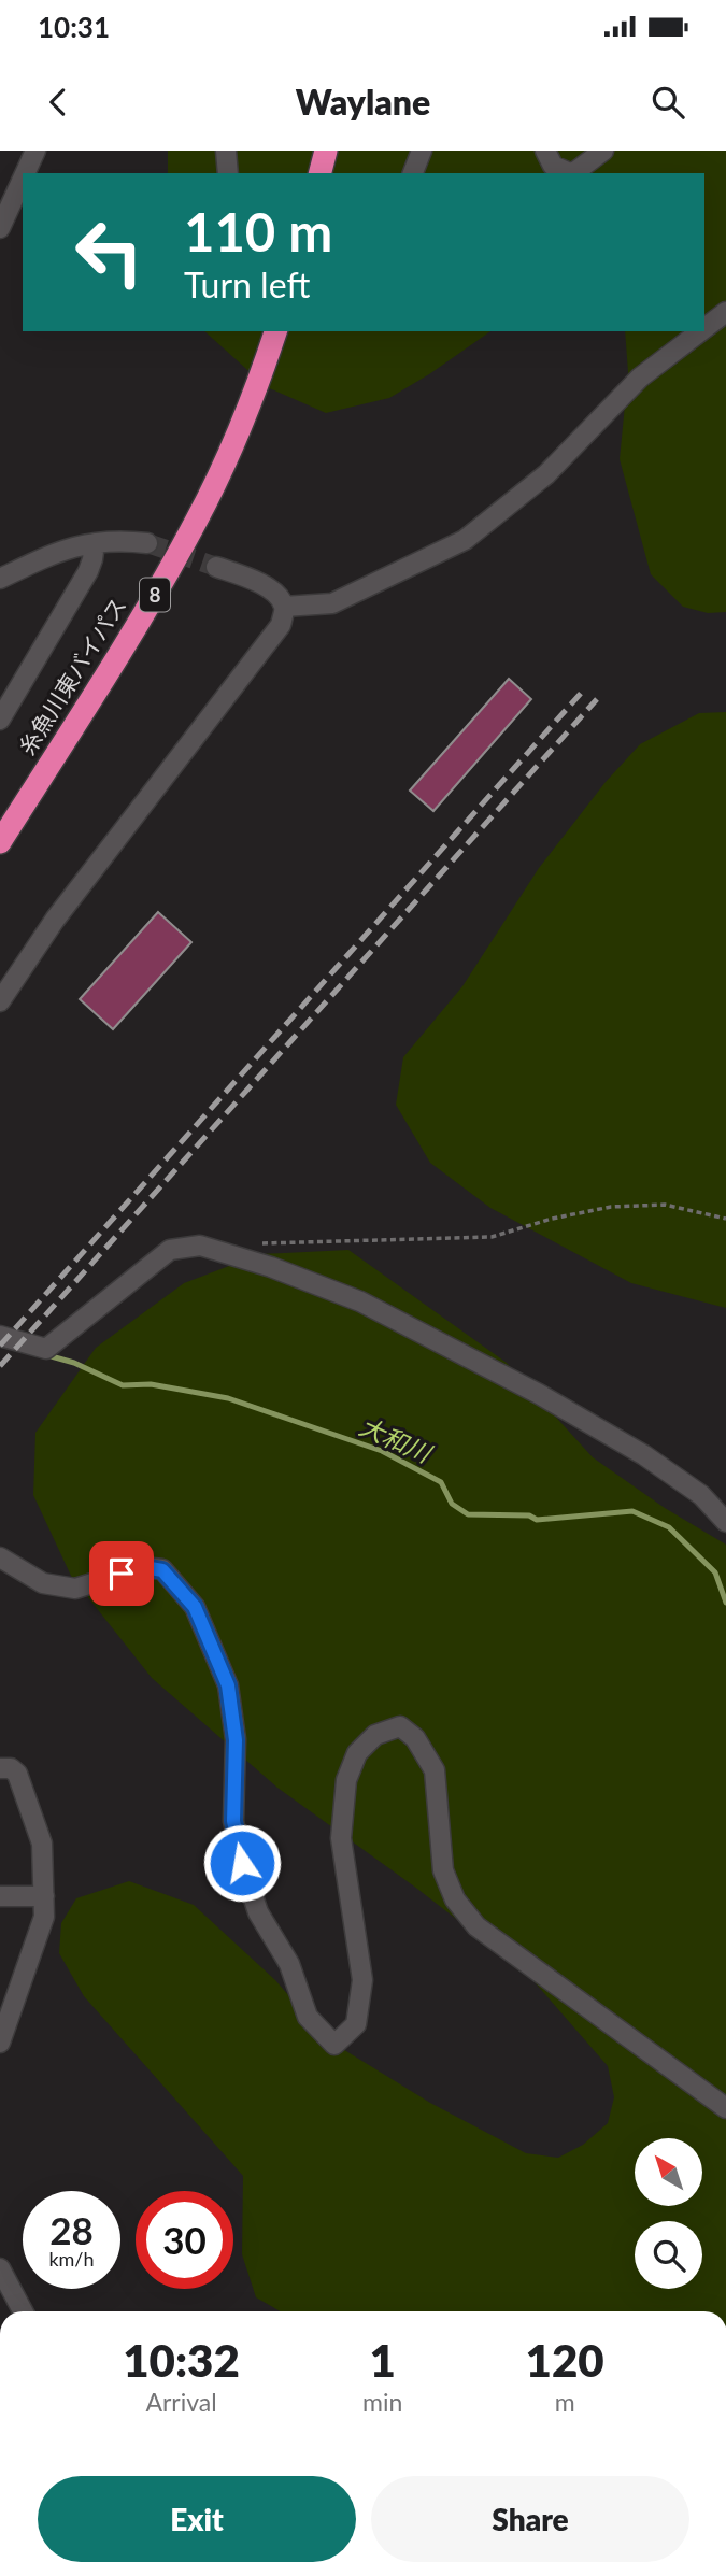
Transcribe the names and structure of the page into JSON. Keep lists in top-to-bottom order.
{
  "streets": {
    "highway": ["8", "糸魚川東バイパス"]
  },
  "water": ["大和川"],
  "north": "top left",
  "page": {
    "status": "10:31",
    "header": "Waylane",
    "turn": ["110 m", "Turn left"],
    "speed": "28 km/h",
    "limit": "30",
    "eta": [
      "10:32",
      "Arrival",
      "1",
      "min",
      "120",
      "m"
    ],
    "buttons": ["Exit", "Share"]
  }
}
